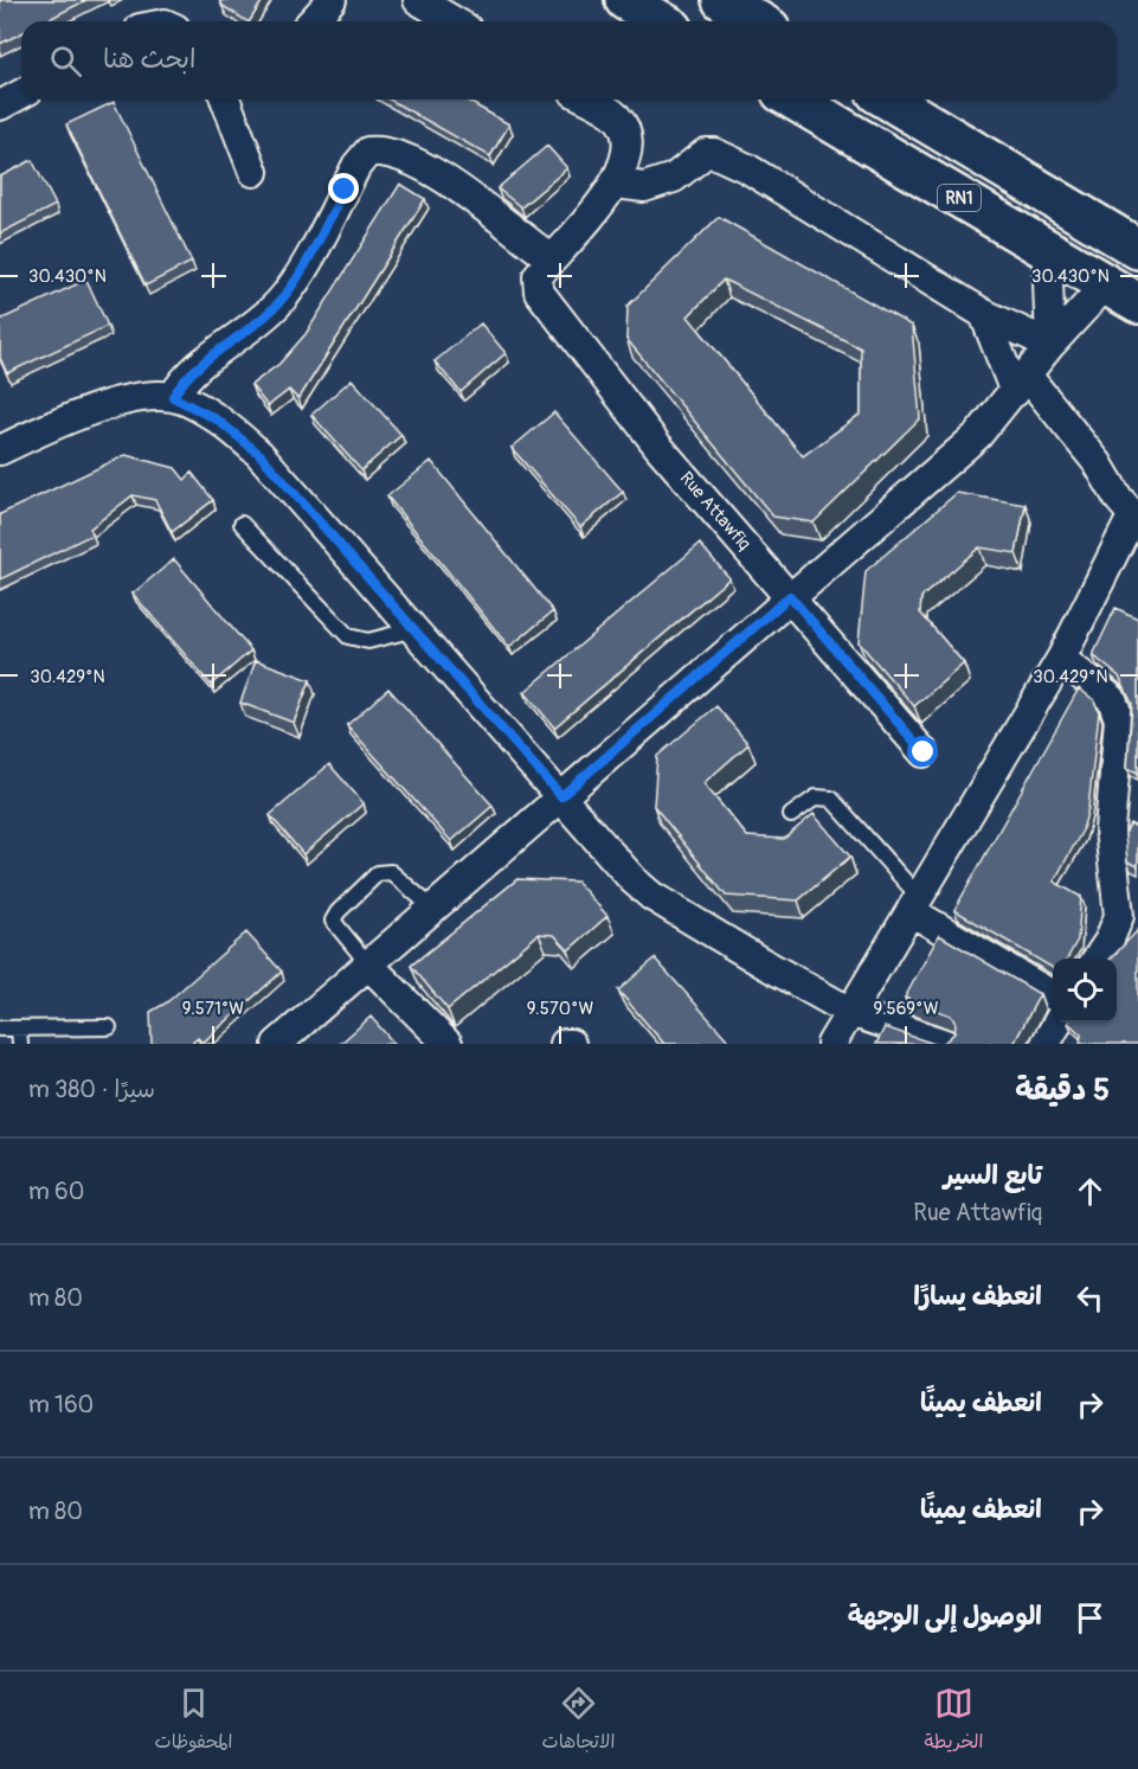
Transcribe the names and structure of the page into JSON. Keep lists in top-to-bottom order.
{
  "streets": {
    "highway": ["RN1"],
    "street": ["Rue Attawfiq"]
  },
  "page": {
    "search": "ابحث هنا",
    "heading": ["5 دقيقة", "سيرًا · 380 m"],
    "list": [
      ["تابع السير", "Rue Attawfiq", "60 m"],
      ["انعطف يسارًا", "80 m"],
      ["انعطف يمينًا", "160 m"],
      ["انعطف يمينًا", "80 m"],
      "الوصول إلى الوجهة"
    ],
    "nav": ["الخريطة", "الاتجاهات", "المحفوظات"]
  },
  "coordinates": [
    "30.430°N",
    "30.429°N",
    "9.571°W",
    "9.570°W",
    "9.569°W"
  ]
}
